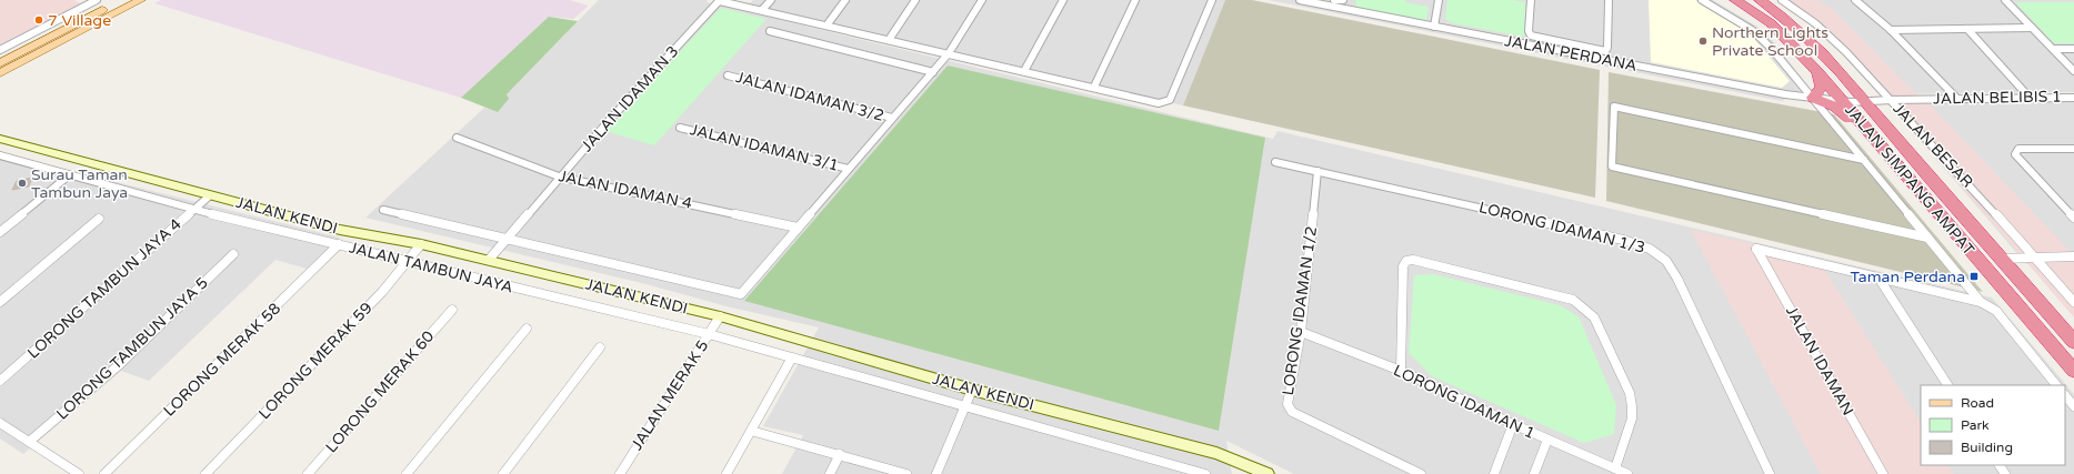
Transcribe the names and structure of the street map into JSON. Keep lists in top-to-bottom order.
{
  "streets": {
    "highway": ["JALAN SIMPANG AMPAT"],
    "street": [
      "JALAN PERDANA",
      "JALAN IDAMAN 3/2",
      "JALAN BELIBIS 1",
      "JALAN IDAMAN 3",
      "JALAN BESAR",
      "JALAN IDAMAN 3/1",
      "JALAN IDAMAN 4",
      "JALAN KENDI",
      "LORONG IDAMAN 1/3",
      "JALAN TAMBUN JAYA",
      "LORONG TAMBUN JAYA 4",
      "LORONG IDAMAN 1/2",
      "LORONG TAMBUN JAYA 5",
      "LORONG MERAK 58",
      "LORONG MERAK 59",
      "JALAN IDAMAN",
      "LORONG MERAK 60",
      "JALAN MERAK 5",
      "LORONG IDAMAN 1"
    ]
  },
  "crossings": [
    ["JALAN PERDANA", "JALAN BELIBIS 1"],
    ["JALAN PERDANA", "JALAN SIMPANG AMPAT"],
    ["JALAN BELIBIS 1", "JALAN BESAR"],
    ["JALAN BELIBIS 1", "JALAN SIMPANG AMPAT"],
    ["JALAN IDAMAN 3", "JALAN IDAMAN 4"],
    ["JALAN IDAMAN 3", "JALAN KENDI"],
    ["JALAN IDAMAN 4", "JALAN KENDI"],
    ["JALAN KENDI", "JALAN TAMBUN JAYA"],
    ["JALAN KENDI", "LORONG TAMBUN JAYA 4"],
    ["JALAN KENDI", "LORONG MERAK 59"],
    ["JALAN KENDI", "JALAN MERAK 5"],
    ["LORONG IDAMAN 1/3", "LORONG IDAMAN 1/2"],
    ["JALAN TAMBUN JAYA", "LORONG TAMBUN JAYA 4"],
    ["JALAN TAMBUN JAYA", "LORONG MERAK 58"],
    ["JALAN TAMBUN JAYA", "LORONG MERAK 59"],
    ["JALAN TAMBUN JAYA", "JALAN MERAK 5"],
    ["LORONG IDAMAN 1/2", "LORONG IDAMAN 1"]
  ],
  "places": {
    "other": ["7 Village", "Northern Lights Private School", "Surau Taman Tambun Jaya"],
    "transit": ["Taman Perdana"]
  },
  "legend": ["Road", "Park", "Building"]
}
